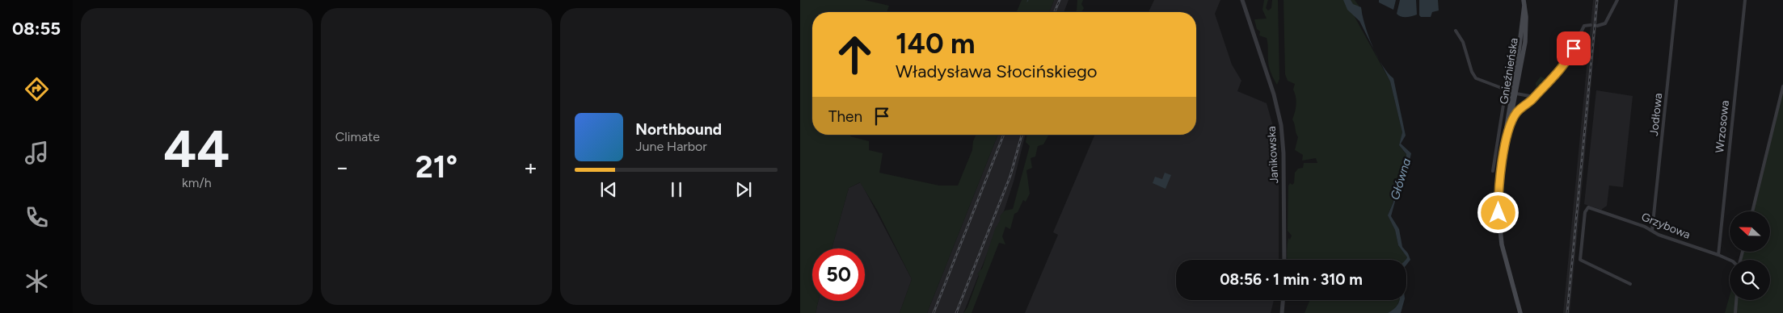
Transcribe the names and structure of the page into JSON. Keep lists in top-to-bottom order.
{
  "streets": {
    "main road": ["Gnieźnieńska"],
    "street": [
      "Jodłowa",
      "Wrzosowa",
      "Janikowska",
      "Grzybowa"
    ]
  },
  "crossings": [
    ["Jodłowa", "Grzybowa"],
    ["Wrzosowa", "Grzybowa"]
  ],
  "water": ["Główna"],
  "north": "left",
  "page": {
    "tabs": "08:55",
    "tile": [
      ["44", "km/h"],
      "Climate"
    ],
    "turn": ["140 m", "Władysława Słocińskiego"],
    "then": "Then",
    "song": ["Northbound", "June Harbor"],
    "heat": ["−", "21°", "+"],
    "limit": "50",
    "trip": "08:56 · 1 min · 310 m"
  }
}
